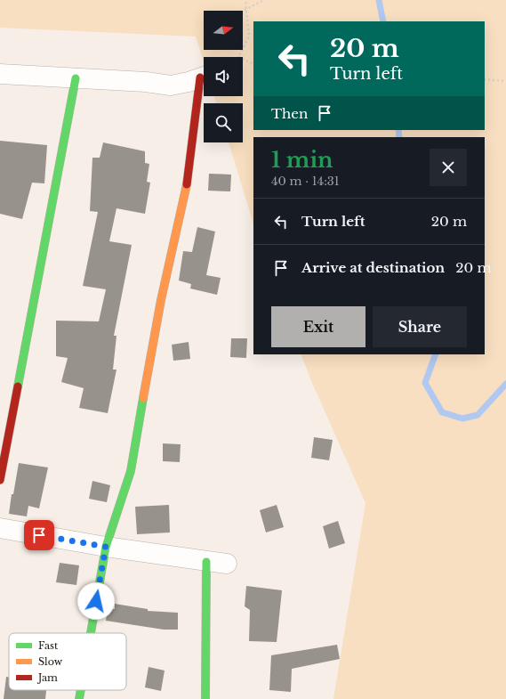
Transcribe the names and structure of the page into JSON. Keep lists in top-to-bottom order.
{
  "legend": ["Fast", "Slow", "Jam"],
  "north": "right",
  "page": {
    "turn": ["20 m", "Turn left"],
    "then": "Then",
    "heading": ["1 min", "40 m · 14:31"],
    "list": [
      {
        "name": "Turn left",
        "value": "20 m"
      },
      {
        "name": "Arrive at destination",
        "value": "20 m"
      }
    ],
    "buttons": ["Exit", "Share"]
  }
}
